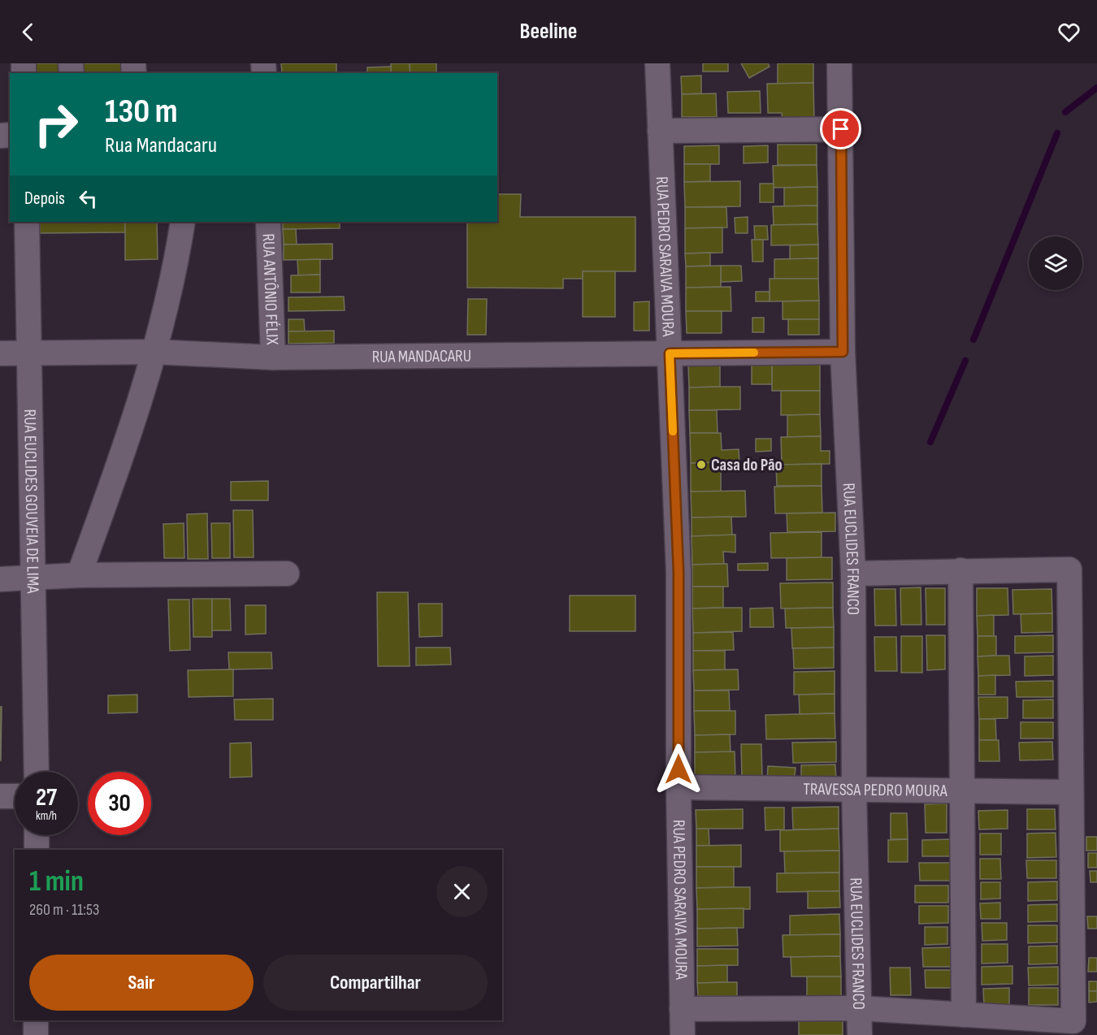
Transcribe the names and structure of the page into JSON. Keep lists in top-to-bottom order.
{
  "streets": {
    "street": [
      "RUA PEDRO SARAIVA MOURA",
      "RUA ANTÔNIO FÉLIX",
      "RUA MANDACARU",
      "RUA EUCLIDES GOUVEIA DE LIMA",
      "RUA EUCLIDES FRANCO",
      "TRAVESSA PEDRO MOURA"
    ]
  },
  "crossings": [
    ["RUA PEDRO SARAIVA MOURA", "RUA MANDACARU"],
    ["RUA PEDRO SARAIVA MOURA", "TRAVESSA PEDRO MOURA"],
    ["RUA ANTÔNIO FÉLIX", "RUA MANDACARU"],
    ["RUA MANDACARU", "RUA EUCLIDES GOUVEIA DE LIMA"],
    ["RUA MANDACARU", "RUA EUCLIDES FRANCO"],
    ["RUA EUCLIDES FRANCO", "TRAVESSA PEDRO MOURA"]
  ],
  "places": ["Casa do Pão"],
  "page": {
    "header": "Beeline",
    "turn": ["130 m", "Rua Mandacaru"],
    "then": "Depois",
    "speed": "27 km/h",
    "limit": "30",
    "heading": ["1 min", "260 m · 11:53"],
    "buttons": ["Sair", "Compartilhar"]
  }
}
